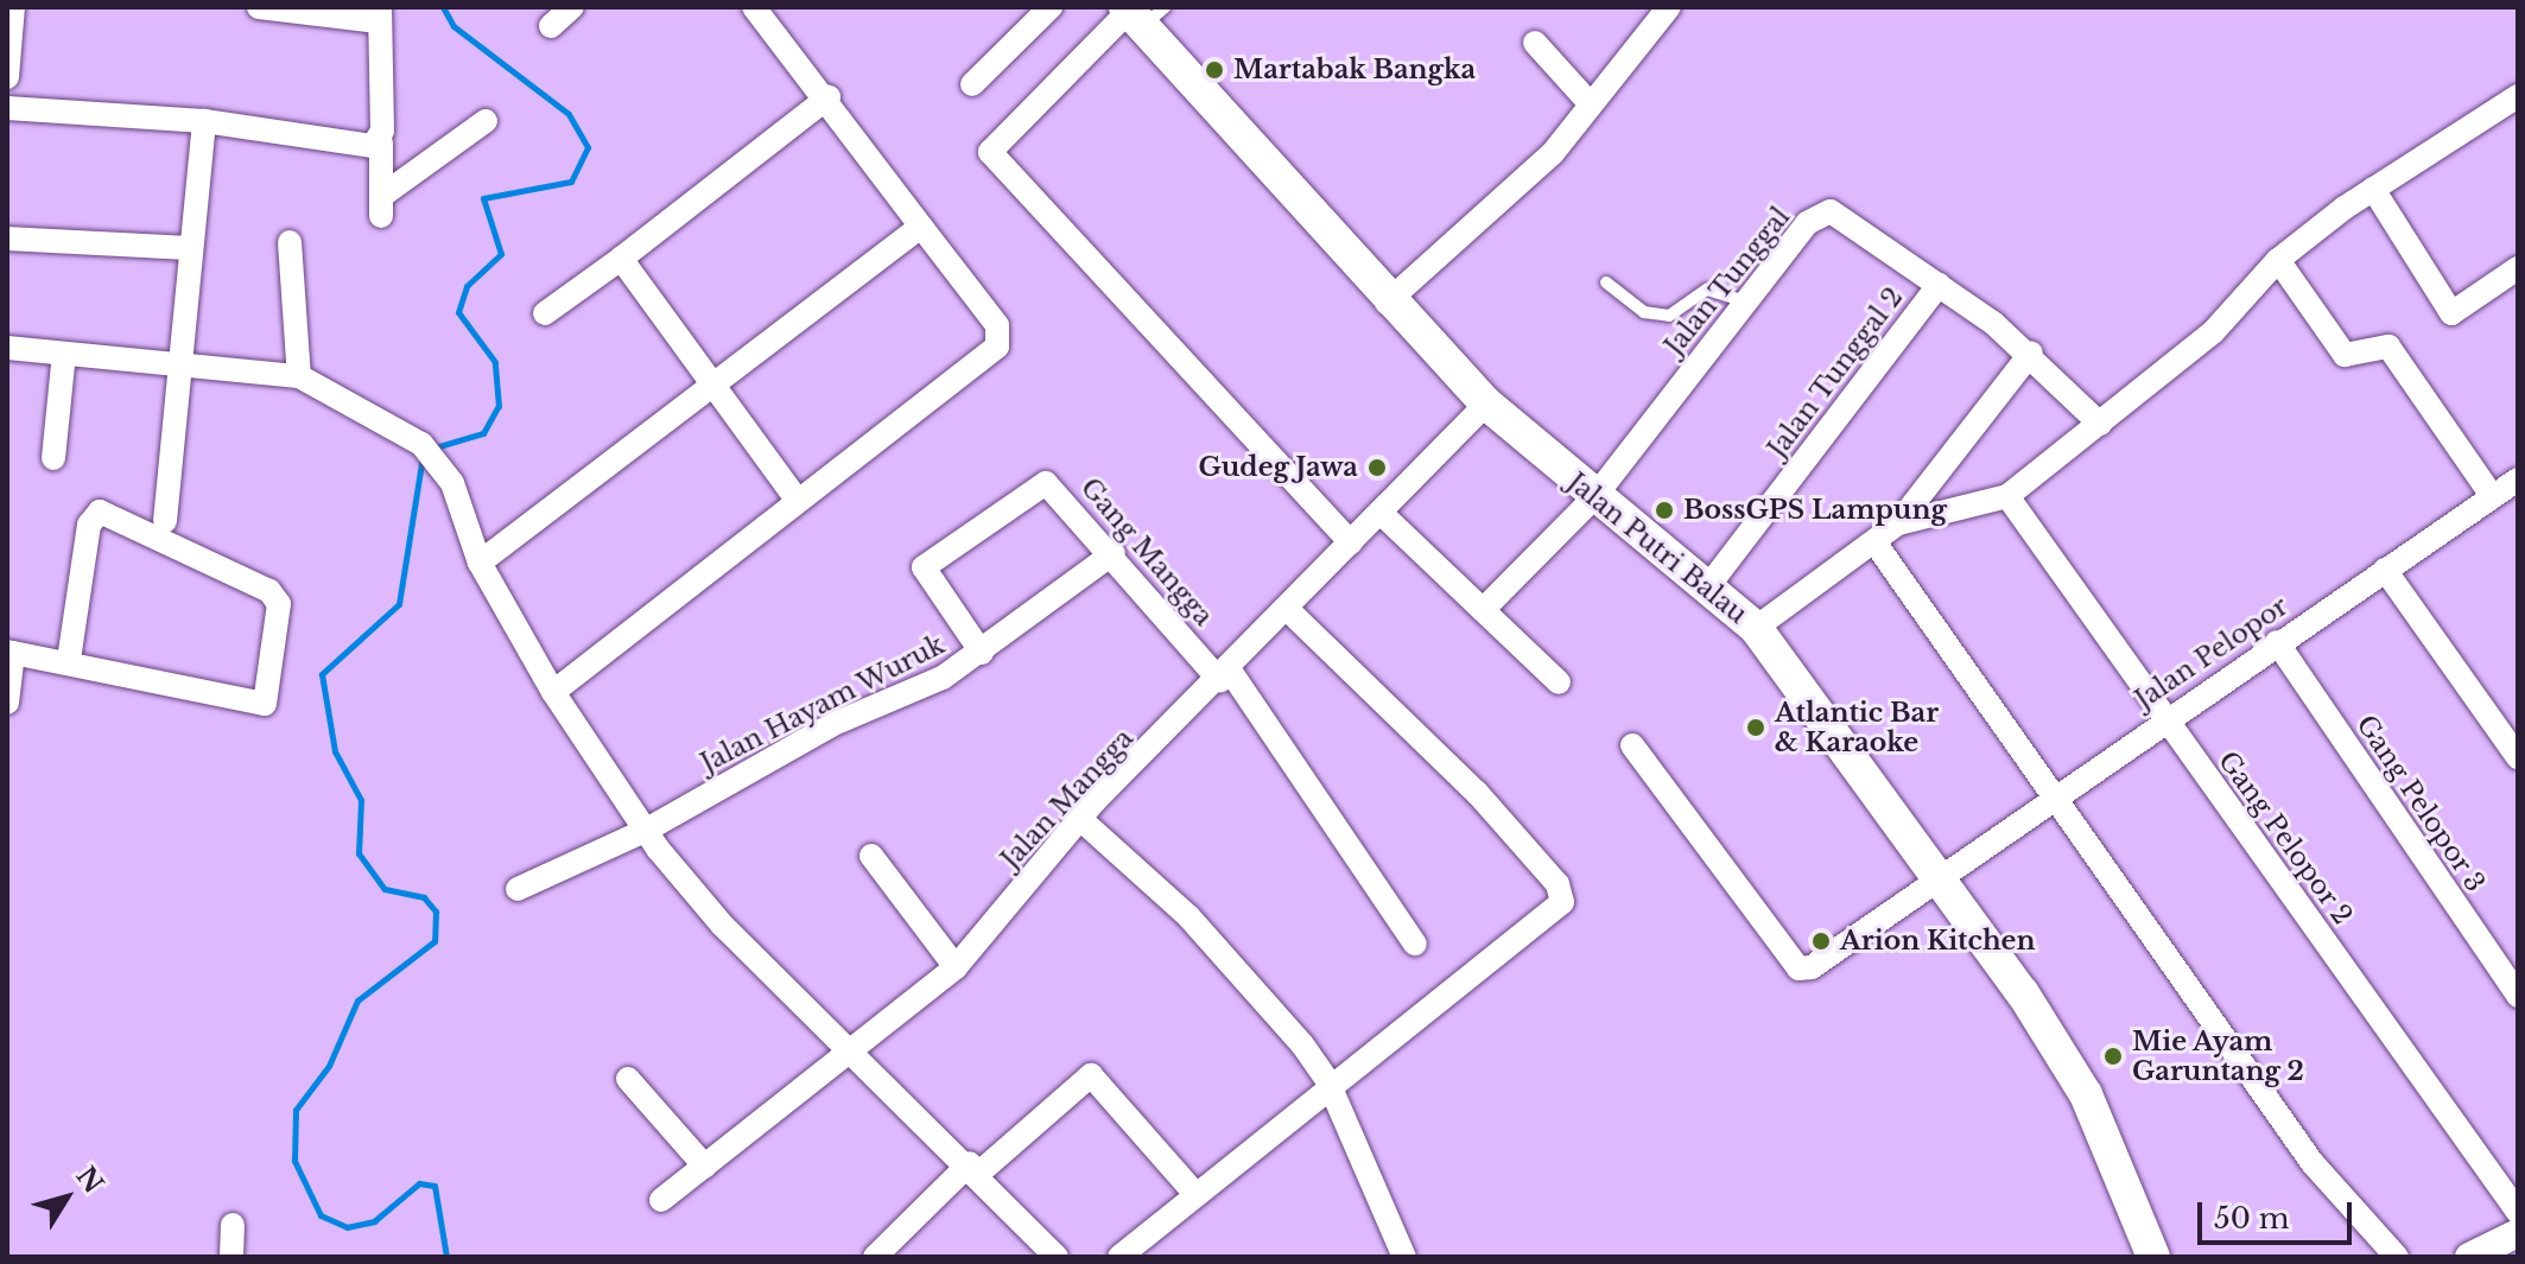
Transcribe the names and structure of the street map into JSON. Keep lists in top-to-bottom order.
{
  "streets": {
    "main road": ["Jalan Putri Balau"],
    "street": [
      "Jalan Tunggal",
      "Jalan Tunggal 2",
      "Gang Mangga",
      "Jalan Pelopor",
      "Jalan Hayam Wuruk",
      "Jalan Mangga",
      "Gang Pelopor 3",
      "Gang Pelopor 2"
    ]
  },
  "crossings": [
    ["Jalan Tunggal", "Jalan Tunggal 2"],
    ["Jalan Tunggal", "Jalan Putri Balau"],
    ["Jalan Tunggal 2", "Jalan Putri Balau"],
    ["Jalan Putri Balau", "Jalan Pelopor"],
    ["Jalan Putri Balau", "Jalan Mangga"],
    ["Gang Mangga", "Jalan Hayam Wuruk"],
    ["Gang Mangga", "Jalan Mangga"],
    ["Jalan Pelopor", "Gang Pelopor 3"],
    ["Jalan Pelopor", "Gang Pelopor 2"]
  ],
  "places": [
    "Martabak Bangka",
    "Gudeg Jawa",
    "BossGPS Lampung",
    "Atlantic Bar & Karaoke",
    "Arion Kitchen",
    "Mie Ayam Garuntang 2"
  ],
  "scale_bar": "50 m",
  "north": "top right"
}
